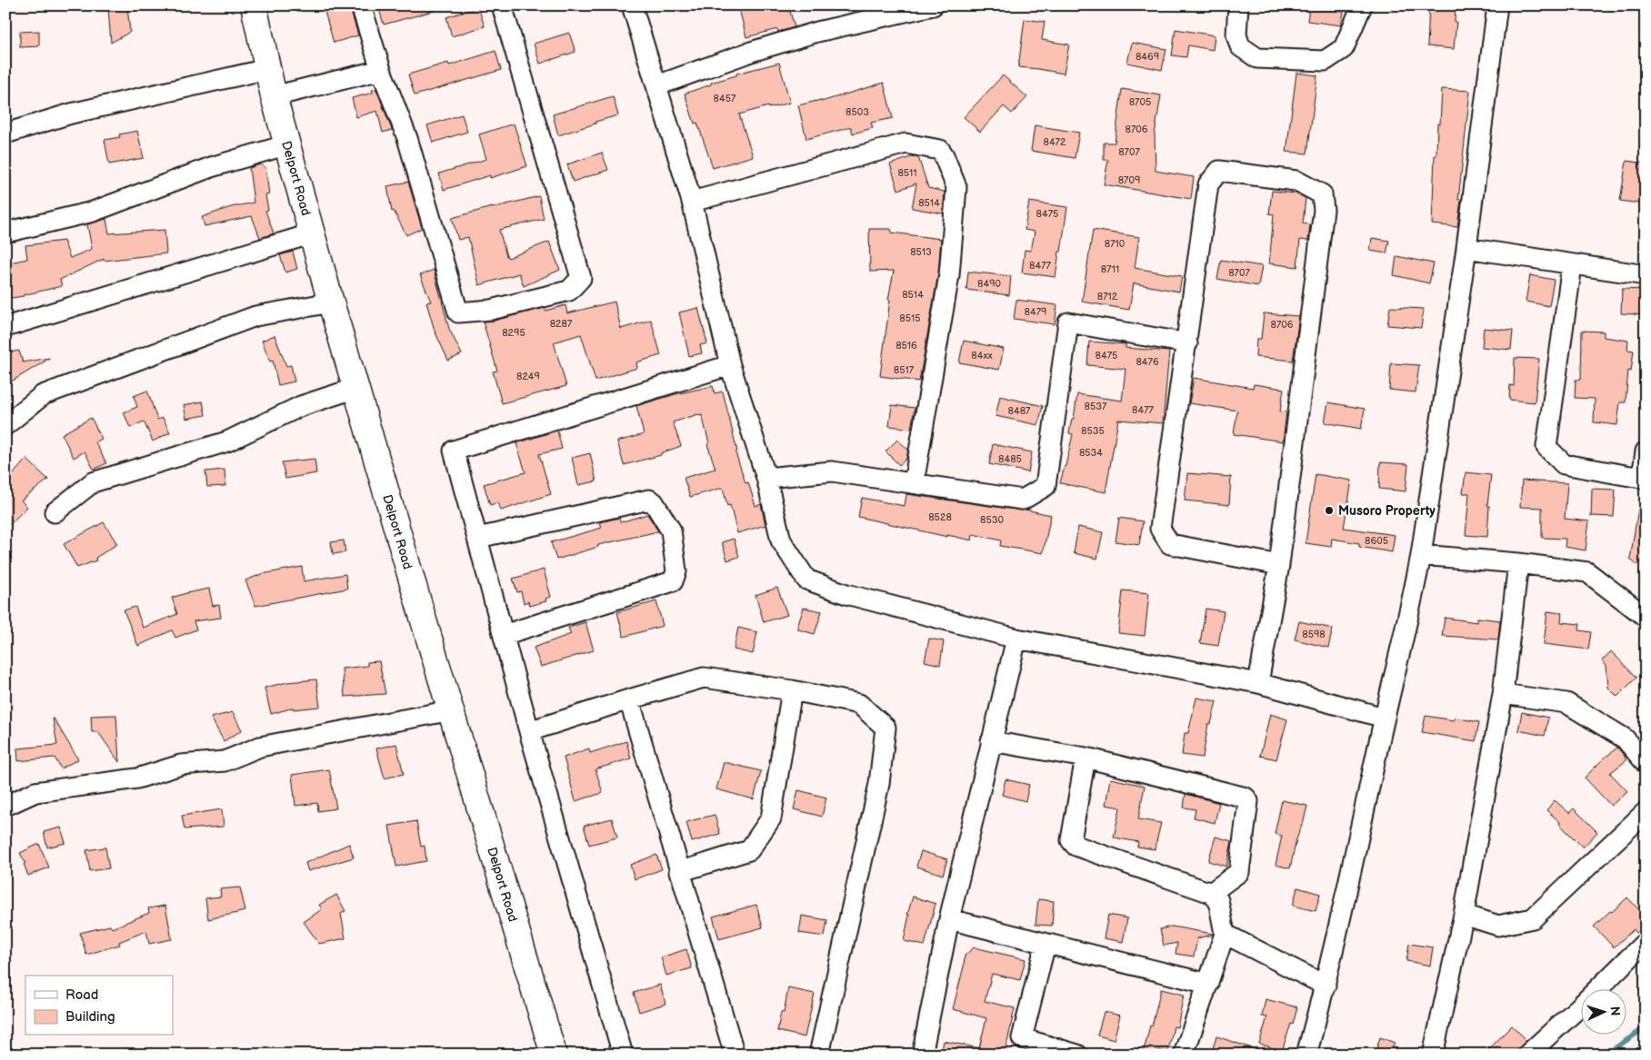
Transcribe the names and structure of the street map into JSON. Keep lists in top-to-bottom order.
{
  "streets": {
    "main road": ["Delport Road"]
  },
  "places": ["Musoro Property"],
  "house_numbers": [
    "8469",
    "8457",
    "8705",
    "8503",
    "8706",
    "8472",
    "8707",
    "8511",
    "8709",
    "8514",
    "8475",
    "8710",
    "8513",
    "8477",
    "8711",
    "8707",
    "8490",
    "8514",
    "8712",
    "8479",
    "8515",
    "8287",
    "8706",
    "8295",
    "8516",
    "84xx",
    "8475",
    "8476",
    "8517",
    "8249",
    "8537",
    "8477",
    "8487",
    "8535",
    "8534",
    "8485",
    "8528",
    "8530",
    "8605",
    "8598"
  ],
  "legend": ["Road", "Building"],
  "north": "right"
}
